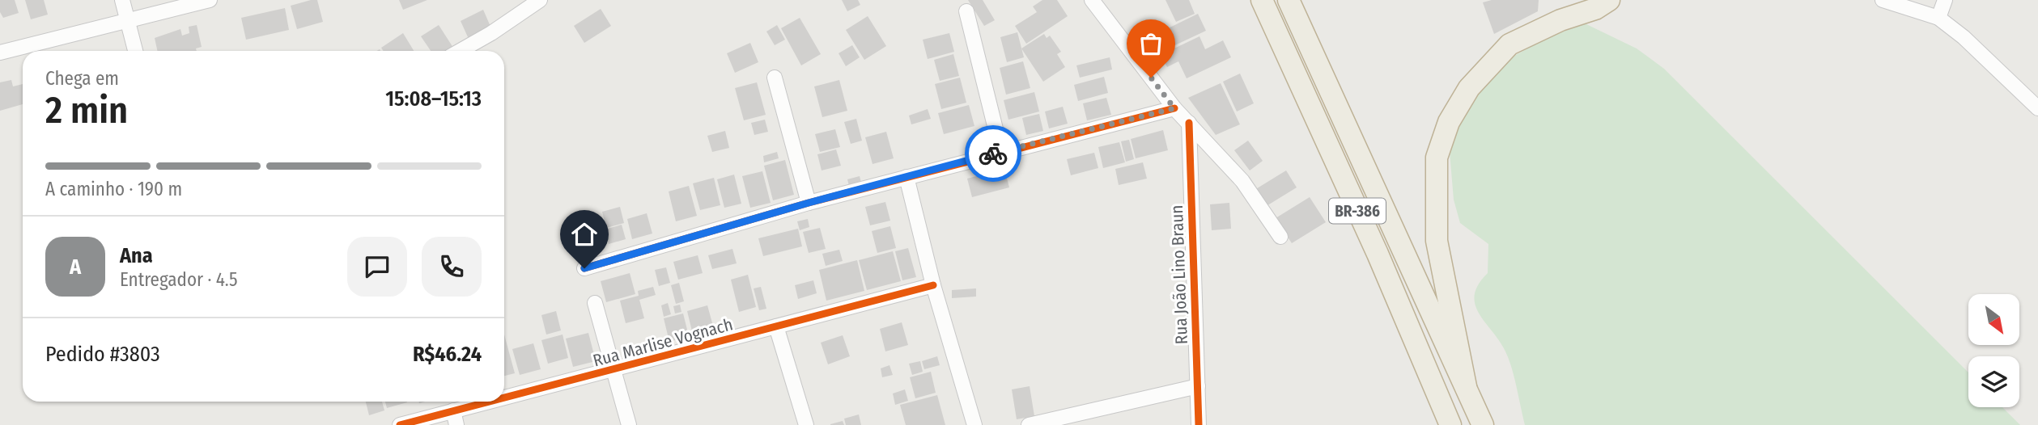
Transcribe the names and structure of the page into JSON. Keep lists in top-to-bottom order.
{
  "streets": {
    "highway": ["BR-386"],
    "street": ["Rua João Lino Braun", "Rua Marlise Vognach"]
  },
  "north": "bottom right",
  "page": {
    "heading": ["2 min", "Chega em", "15:08–15:13"],
    "panel": [
      "Ana",
      "Entregador · 4.5",
      "Pedido #3803",
      "R$46.24"
    ],
    "bar": "A caminho · 190 m",
    "round": "A"
  }
}
